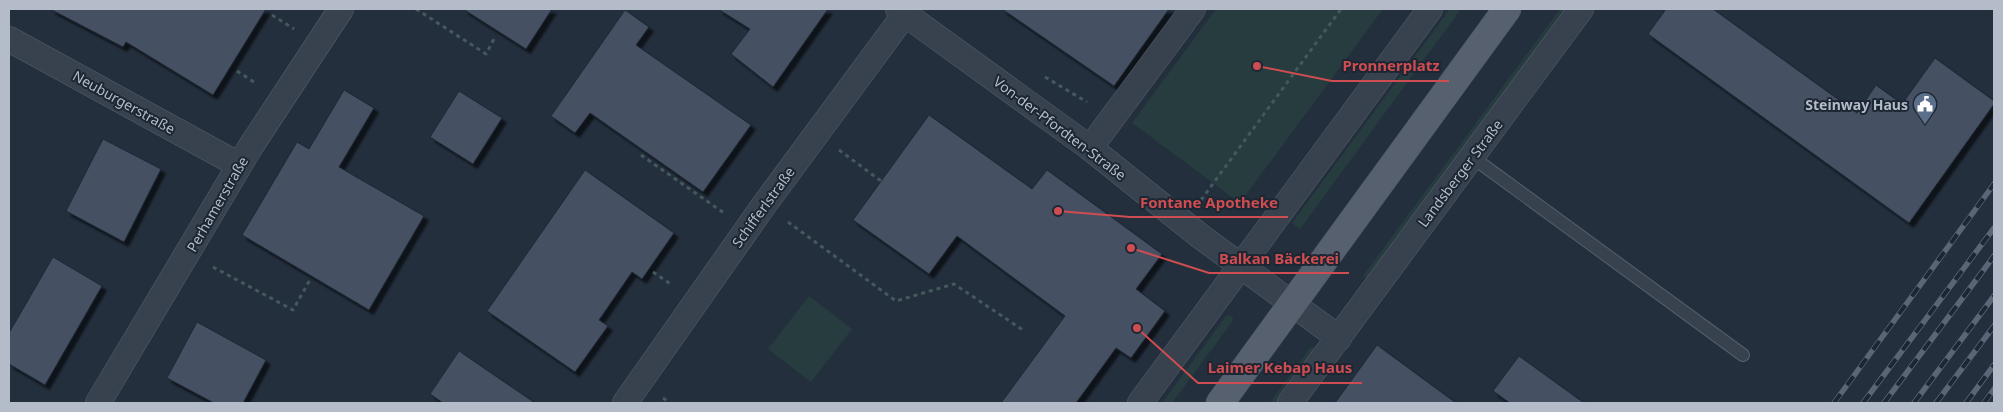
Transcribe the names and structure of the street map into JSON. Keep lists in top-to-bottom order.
{
  "streets": {
    "street": [
      "Neuburgerstraße",
      "Von-der-Pfordten-Straße",
      "Landsberger Straße",
      "Perhamerstraße",
      "Schifferlstraße"
    ]
  },
  "crossings": [
    ["Neuburgerstraße", "Perhamerstraße"],
    ["Von-der-Pfordten-Straße", "Schifferlstraße"]
  ],
  "places": {
    "other": [
      "Pronnerplatz",
      "Fontane Apotheke",
      "Balkan Bäckerei",
      "Laimer Kebap Haus"
    ],
    "public building": ["Steinway Haus"]
  }
}
